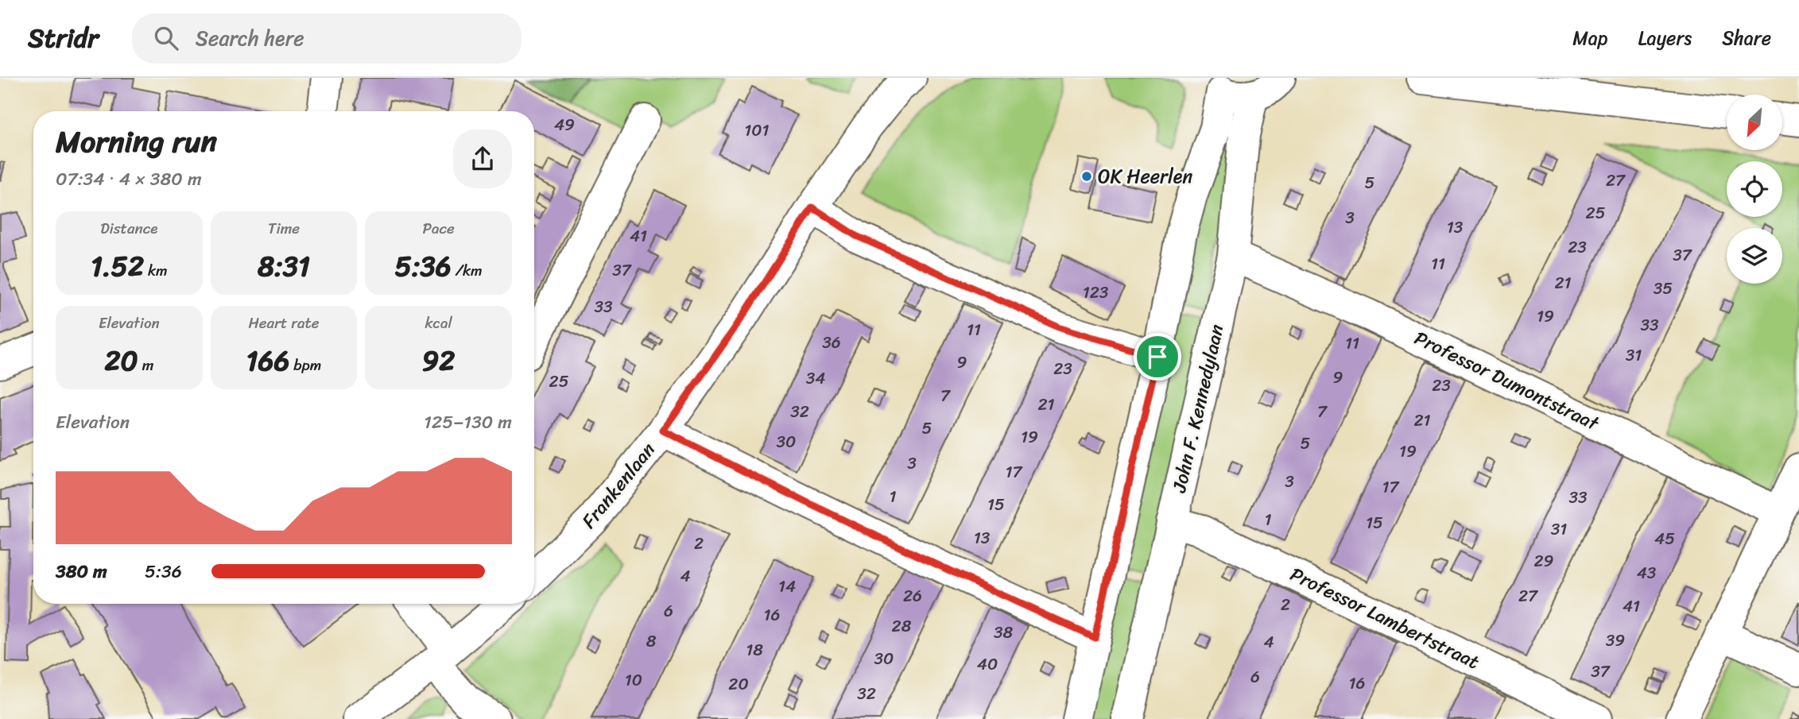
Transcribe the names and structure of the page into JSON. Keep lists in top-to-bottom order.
{
  "streets": {
    "street": [
      "Professor Dumontstraat",
      "John F. Kennedylaan",
      "Frankenlaan",
      "Professor Lambertstraat"
    ]
  },
  "crossings": [
    ["Professor Dumontstraat", "John F. Kennedylaan"],
    ["John F. Kennedylaan", "Professor Lambertstraat"]
  ],
  "places": ["OK Heerlen"],
  "house_numbers": [
    "49",
    "101",
    "27",
    "5",
    "25",
    "3",
    "13",
    "41",
    "23",
    "37",
    "11",
    "37",
    "21",
    "35",
    "123",
    "33",
    "19",
    "33",
    "11",
    "36",
    "11",
    "31",
    "9",
    "23",
    "9",
    "34",
    "25",
    "23",
    "7",
    "21",
    "32",
    "7",
    "21",
    "5",
    "19",
    "30",
    "5",
    "19",
    "3",
    "17",
    "3",
    "17",
    "1",
    "33",
    "15",
    "1",
    "15",
    "31",
    "13",
    "45",
    "2",
    "29",
    "43",
    "4",
    "14",
    "26",
    "27",
    "2",
    "41",
    "6",
    "16",
    "28",
    "38",
    "39",
    "8",
    "4",
    "18",
    "30",
    "40",
    "37",
    "6",
    "10",
    "16",
    "20",
    "32"
  ],
  "north": "bottom left",
  "page": {
    "header": "Stridr",
    "search": "Search here",
    "nav": ["Map", "Layers", "Share"],
    "heading": ["Morning run", "07:34 · 4 × 380 m"],
    "stats": [
      ["Distance", "1.52 km"],
      ["Time", "8:31"],
      ["Pace", "5:36 /km"],
      ["Elevation", "20 m"],
      ["Heart rate", "166 bpm"],
      ["kcal", "92"]
    ],
    "chart": ["Elevation", "125–130 m"],
    "list": [
      {
        "name": "380 m",
        "note": "5:36"
      }
    ]
  }
}
